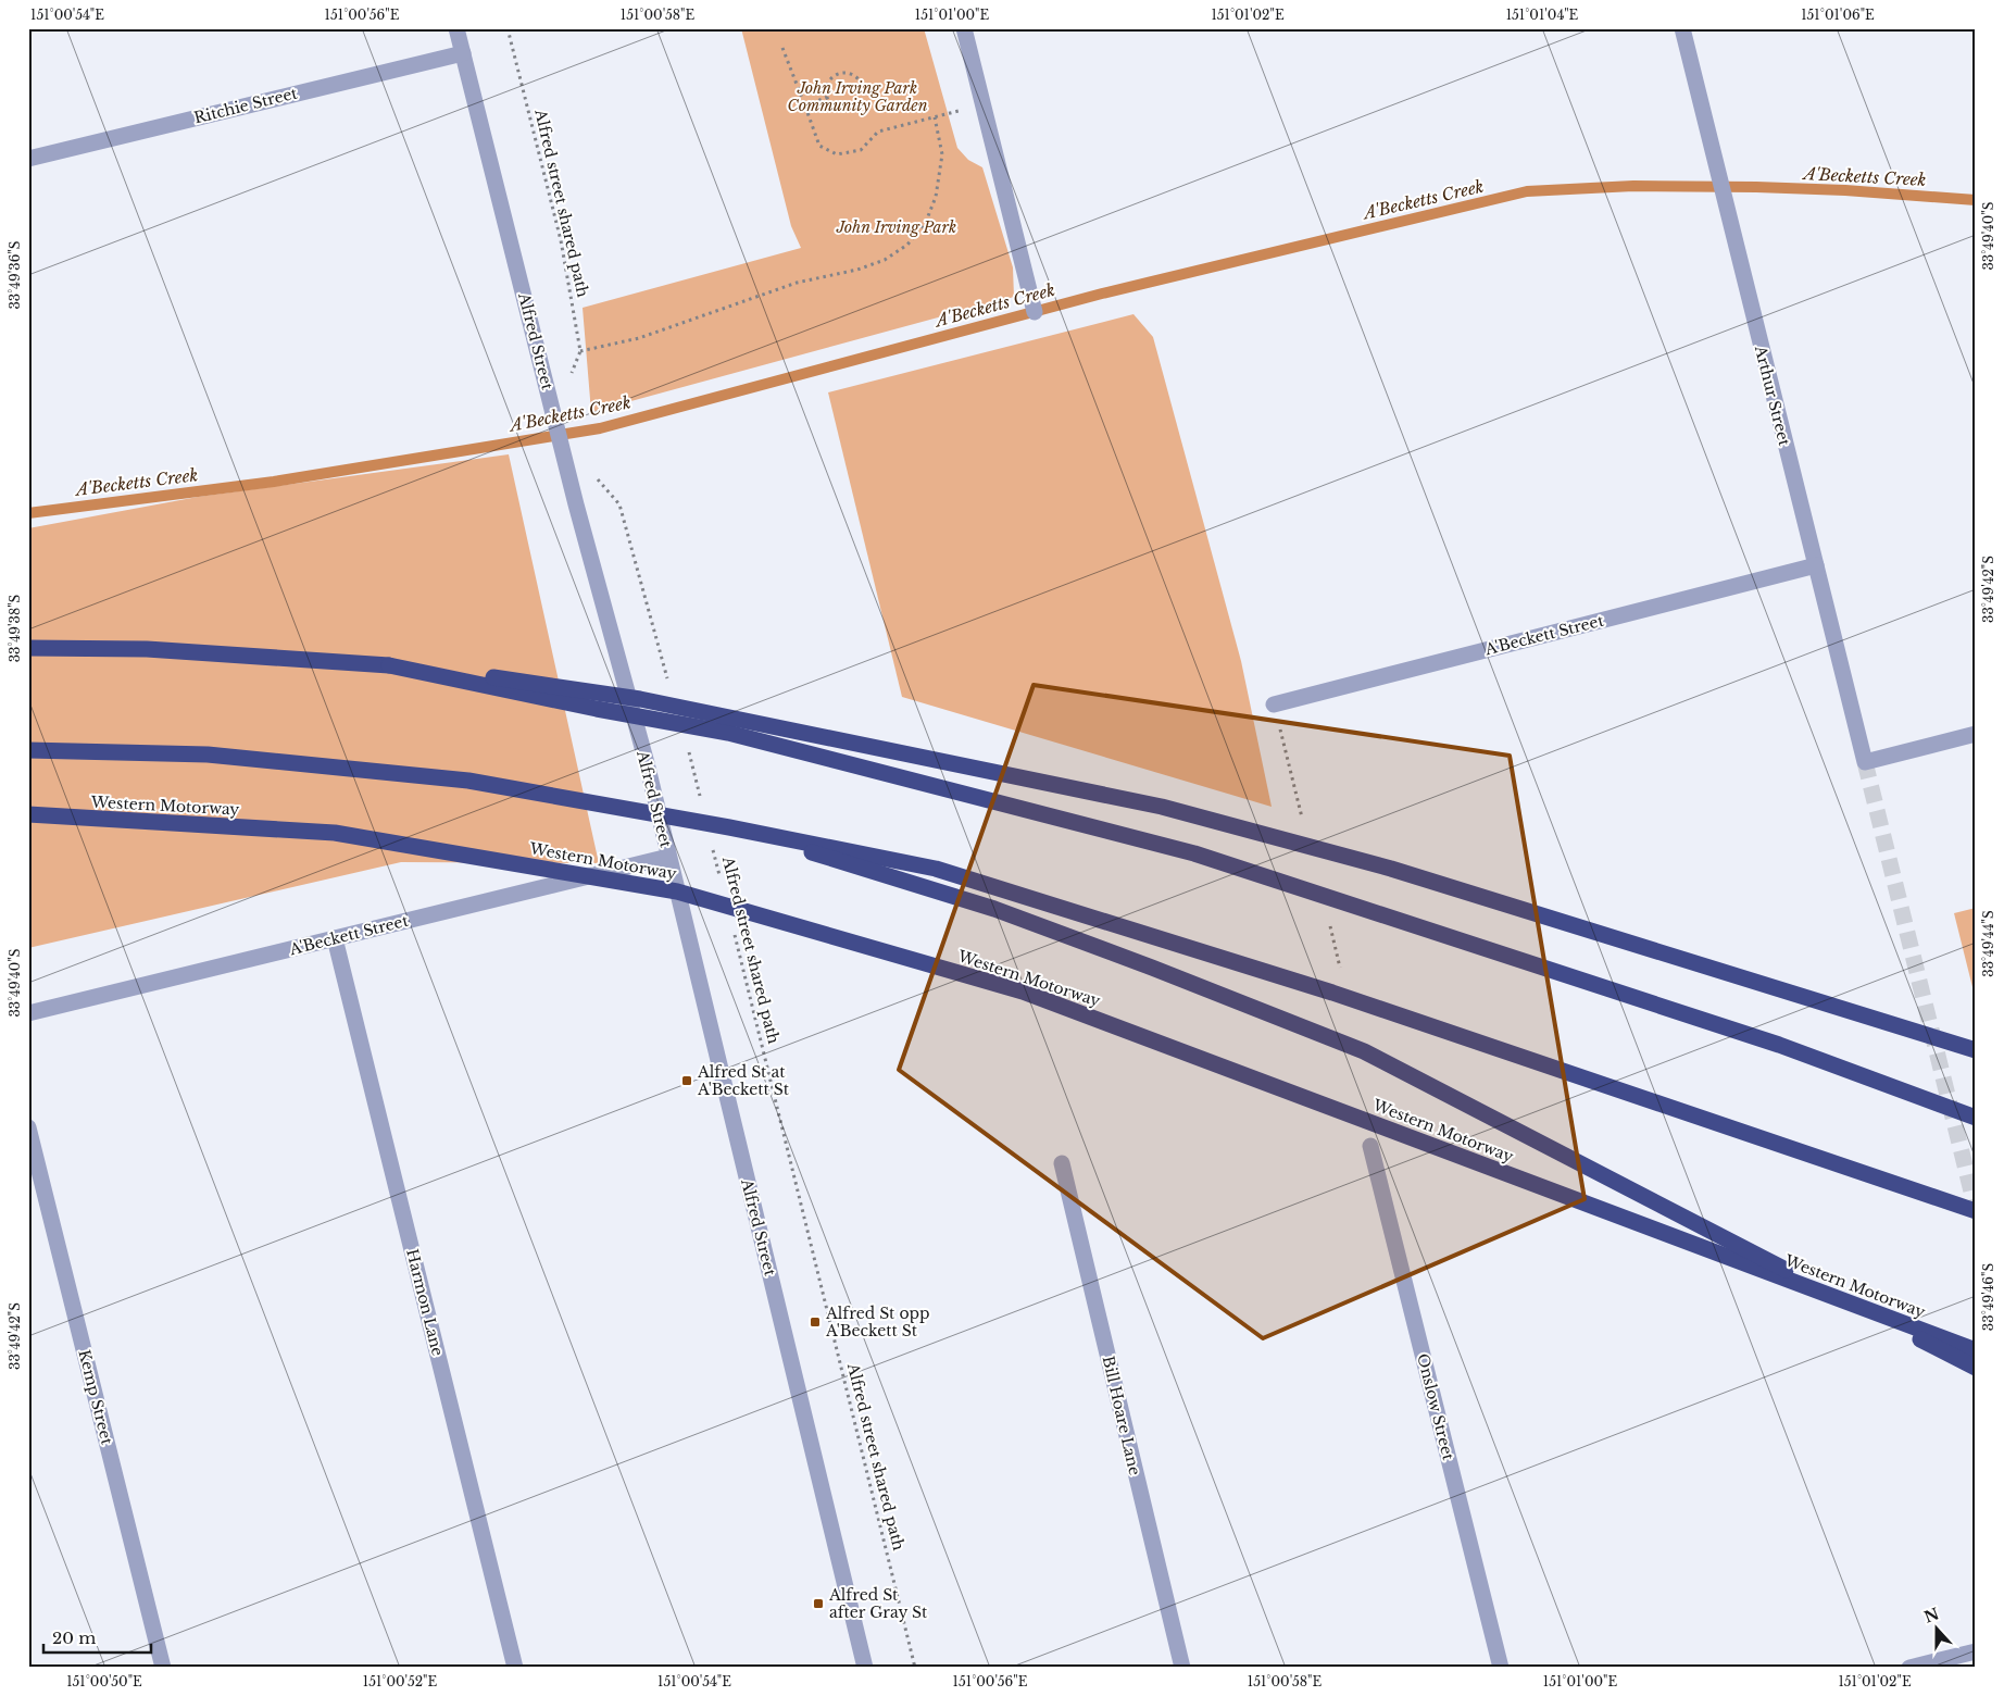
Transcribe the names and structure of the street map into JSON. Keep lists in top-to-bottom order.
{
  "streets": {
    "highway": ["Western Motorway"],
    "street": [
      "Ritchie Street",
      "Alfred Street",
      "Arthur Street",
      "A'Beckett Street",
      "Harmon Lane",
      "Kemp Street",
      "Onslow Street",
      "Bill Hoare Lane"
    ],
    "path": ["Alfred street shared path"]
  },
  "crossings": [
    ["Ritchie Street", "Alfred Street"],
    ["Alfred Street", "A'Beckett Street"],
    ["Arthur Street", "A'Beckett Street"],
    ["A'Beckett Street", "Harmon Lane"]
  ],
  "water": ["A'Becketts Creek"],
  "parks": ["John Irving Park Community Garden", "John Irving Park"],
  "places": {
    "transit": ["Alfred St at A'Beckett St", "Alfred St opp A'Beckett St", "Alfred St after Gray St"]
  },
  "scale_bar": "20 m",
  "north": "top",
  "coordinates": [
    "151°00'54\"E",
    "151°00'56\"E",
    "151°00'58\"E",
    "151°01'00\"E",
    "151°01'02\"E",
    "151°01'04\"E",
    "151°01'06\"E",
    "33°49'40\"S",
    "33°49'36\"S",
    "33°49'42\"S",
    "33°49'38\"S",
    "33°49'44\"S",
    "33°49'46\"S",
    "151°00'50\"E",
    "151°00'52\"E"
  ]
}
